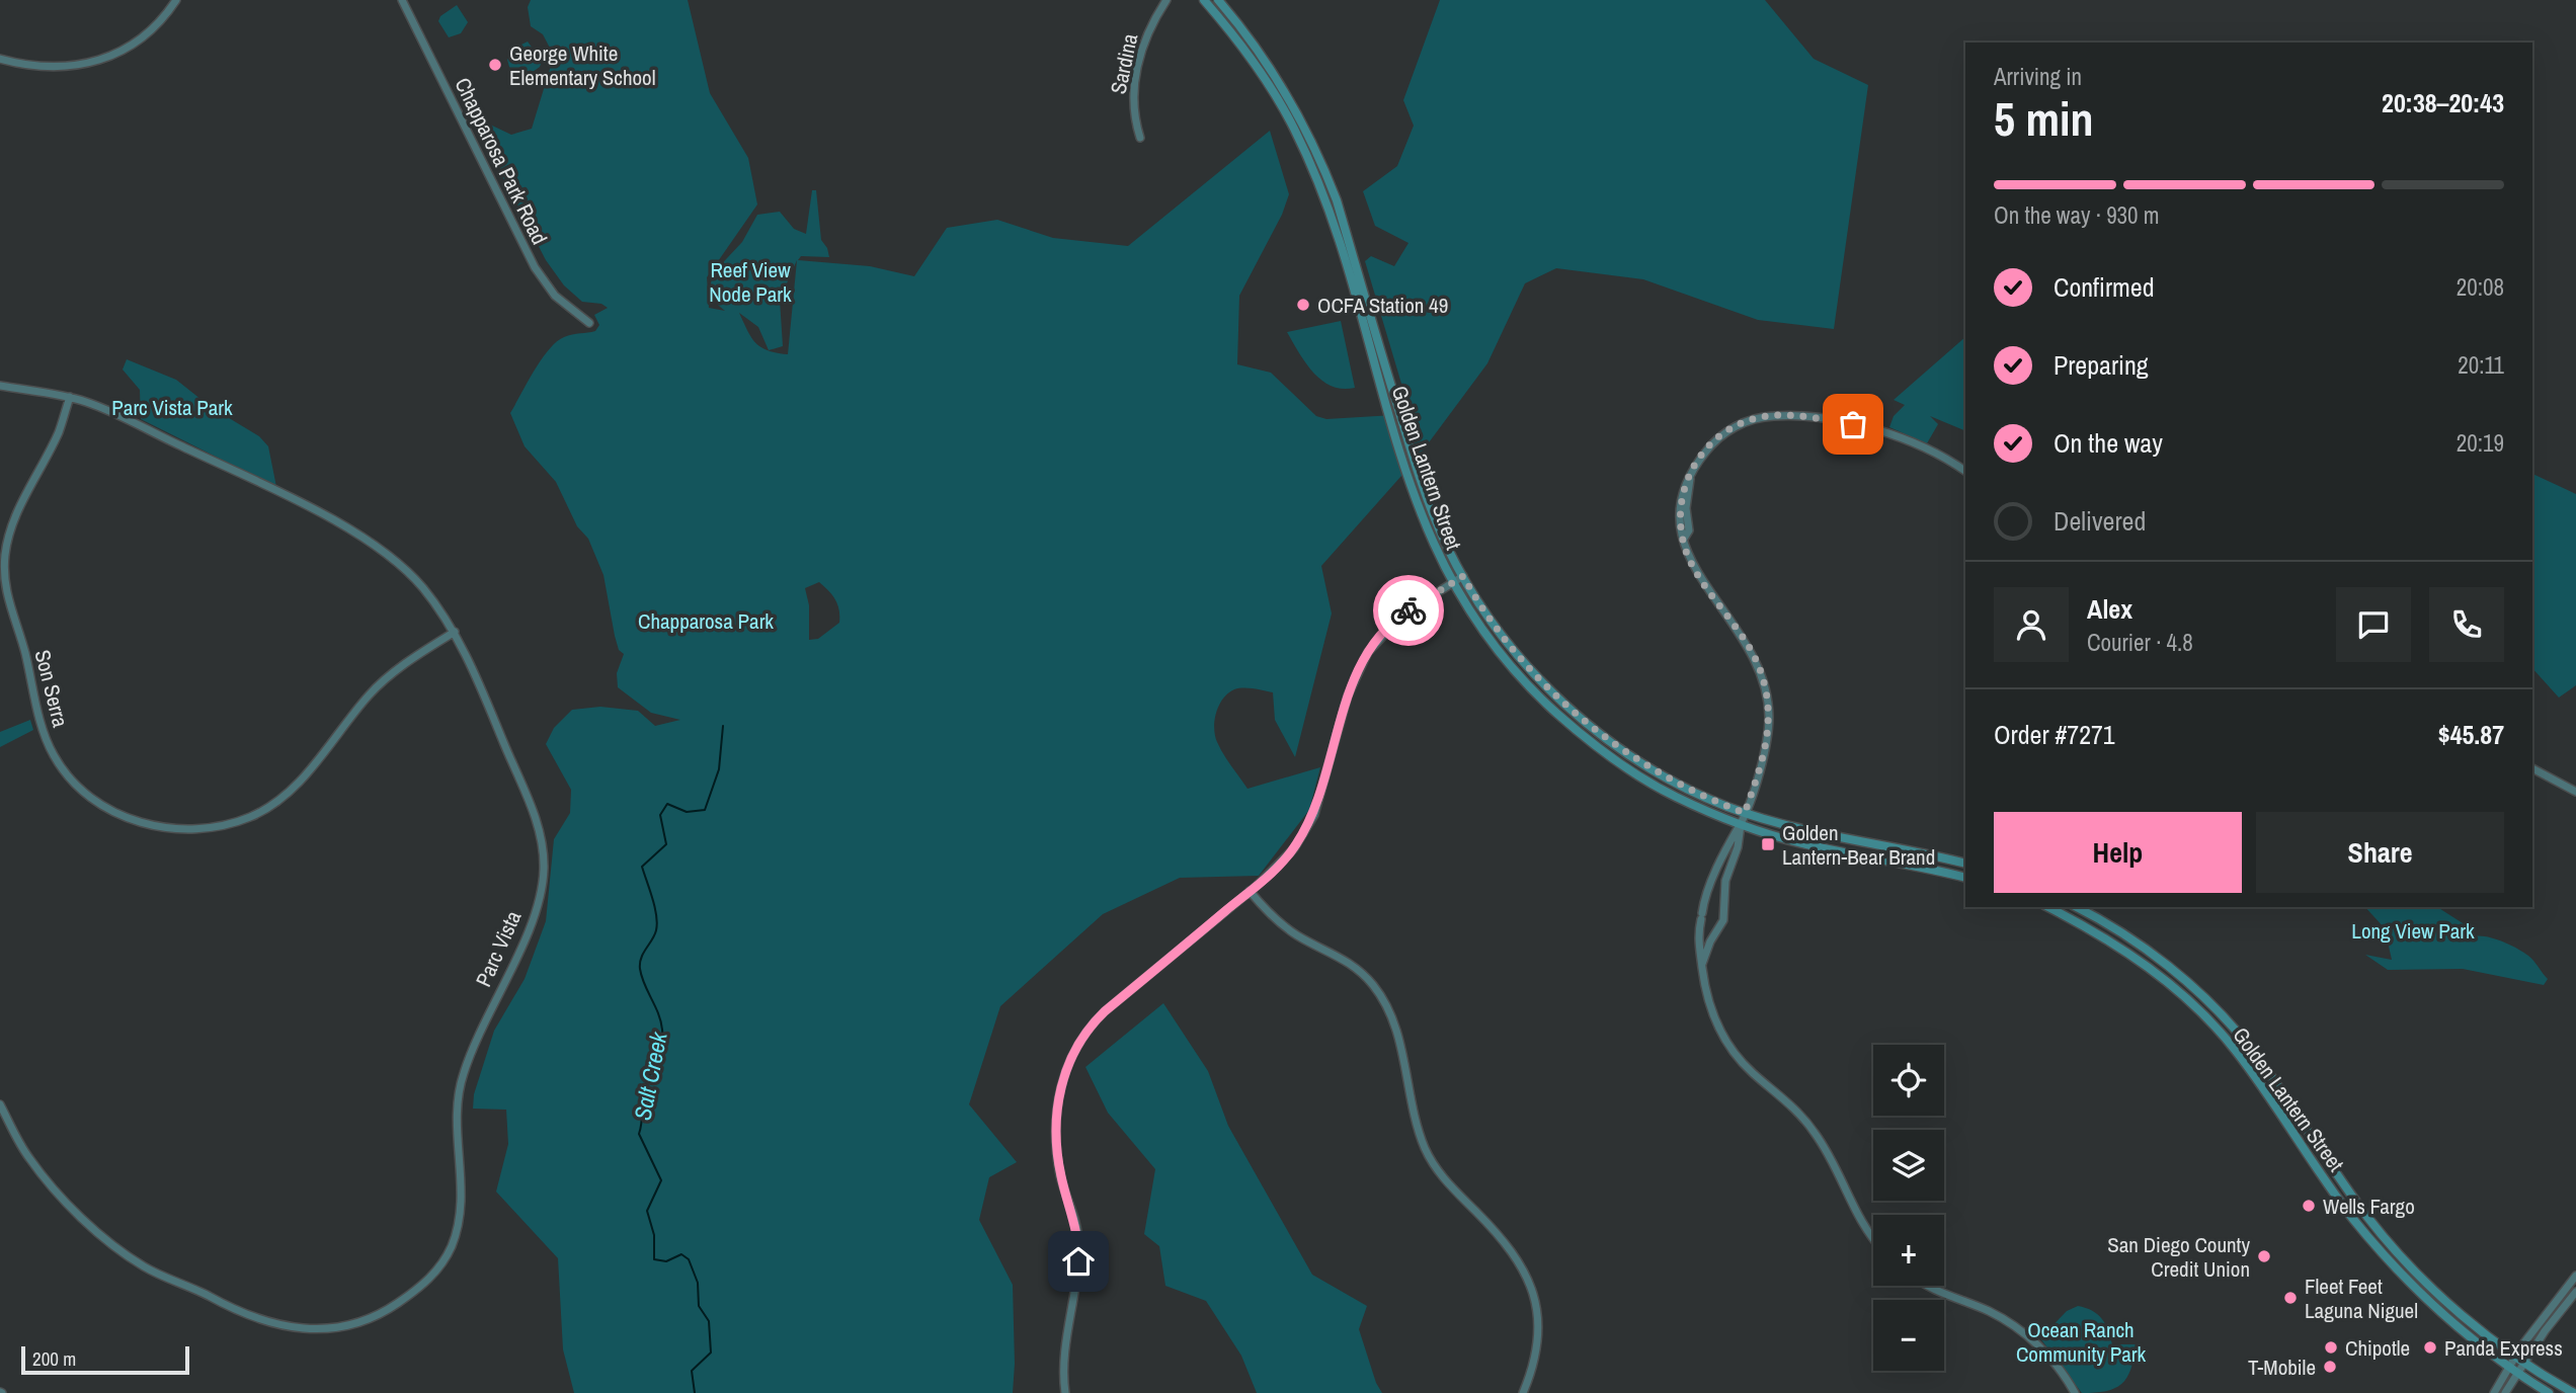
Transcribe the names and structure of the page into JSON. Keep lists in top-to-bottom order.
{
  "streets": {
    "main road": ["Golden Lantern Street"],
    "street": [
      "Sardina",
      "Chapparosa Park Road",
      "Son Serra",
      "Parc Vista"
    ]
  },
  "crossings": [
    ["Son Serra", "Parc Vista"]
  ],
  "water": ["Salt Creek"],
  "parks": [
    "Reef View Node Park",
    "Parc Vista Park",
    "Chapparosa Park",
    "Long View Park",
    "Ocean Ranch Community Park"
  ],
  "places": {
    "other": [
      "George White Elementary School",
      "OCFA Station 49",
      "Wells Fargo",
      "San Diego County Credit Union",
      "Fleet Feet Laguna Niguel",
      "Chipotle",
      "Panda Express",
      "T-Mobile"
    ],
    "transit": ["Golden Lantern-Bear Brand"]
  },
  "scale_bar": "200 m",
  "page": {
    "heading": ["5 min", "Arriving in", "20:38–20:43"],
    "panel": [
      "Alex",
      "Courier · 4.8",
      "Order #7271",
      "$45.87"
    ],
    "bar": "On the way · 930 m",
    "list": [
      ["Confirmed", "20:08"],
      ["Preparing", "20:11"],
      ["On the way", "20:19"],
      "Delivered"
    ],
    "buttons": ["Help", "Share"],
    "map_buttons": ["+", "−"],
    "scale": "200 m"
  }
}
